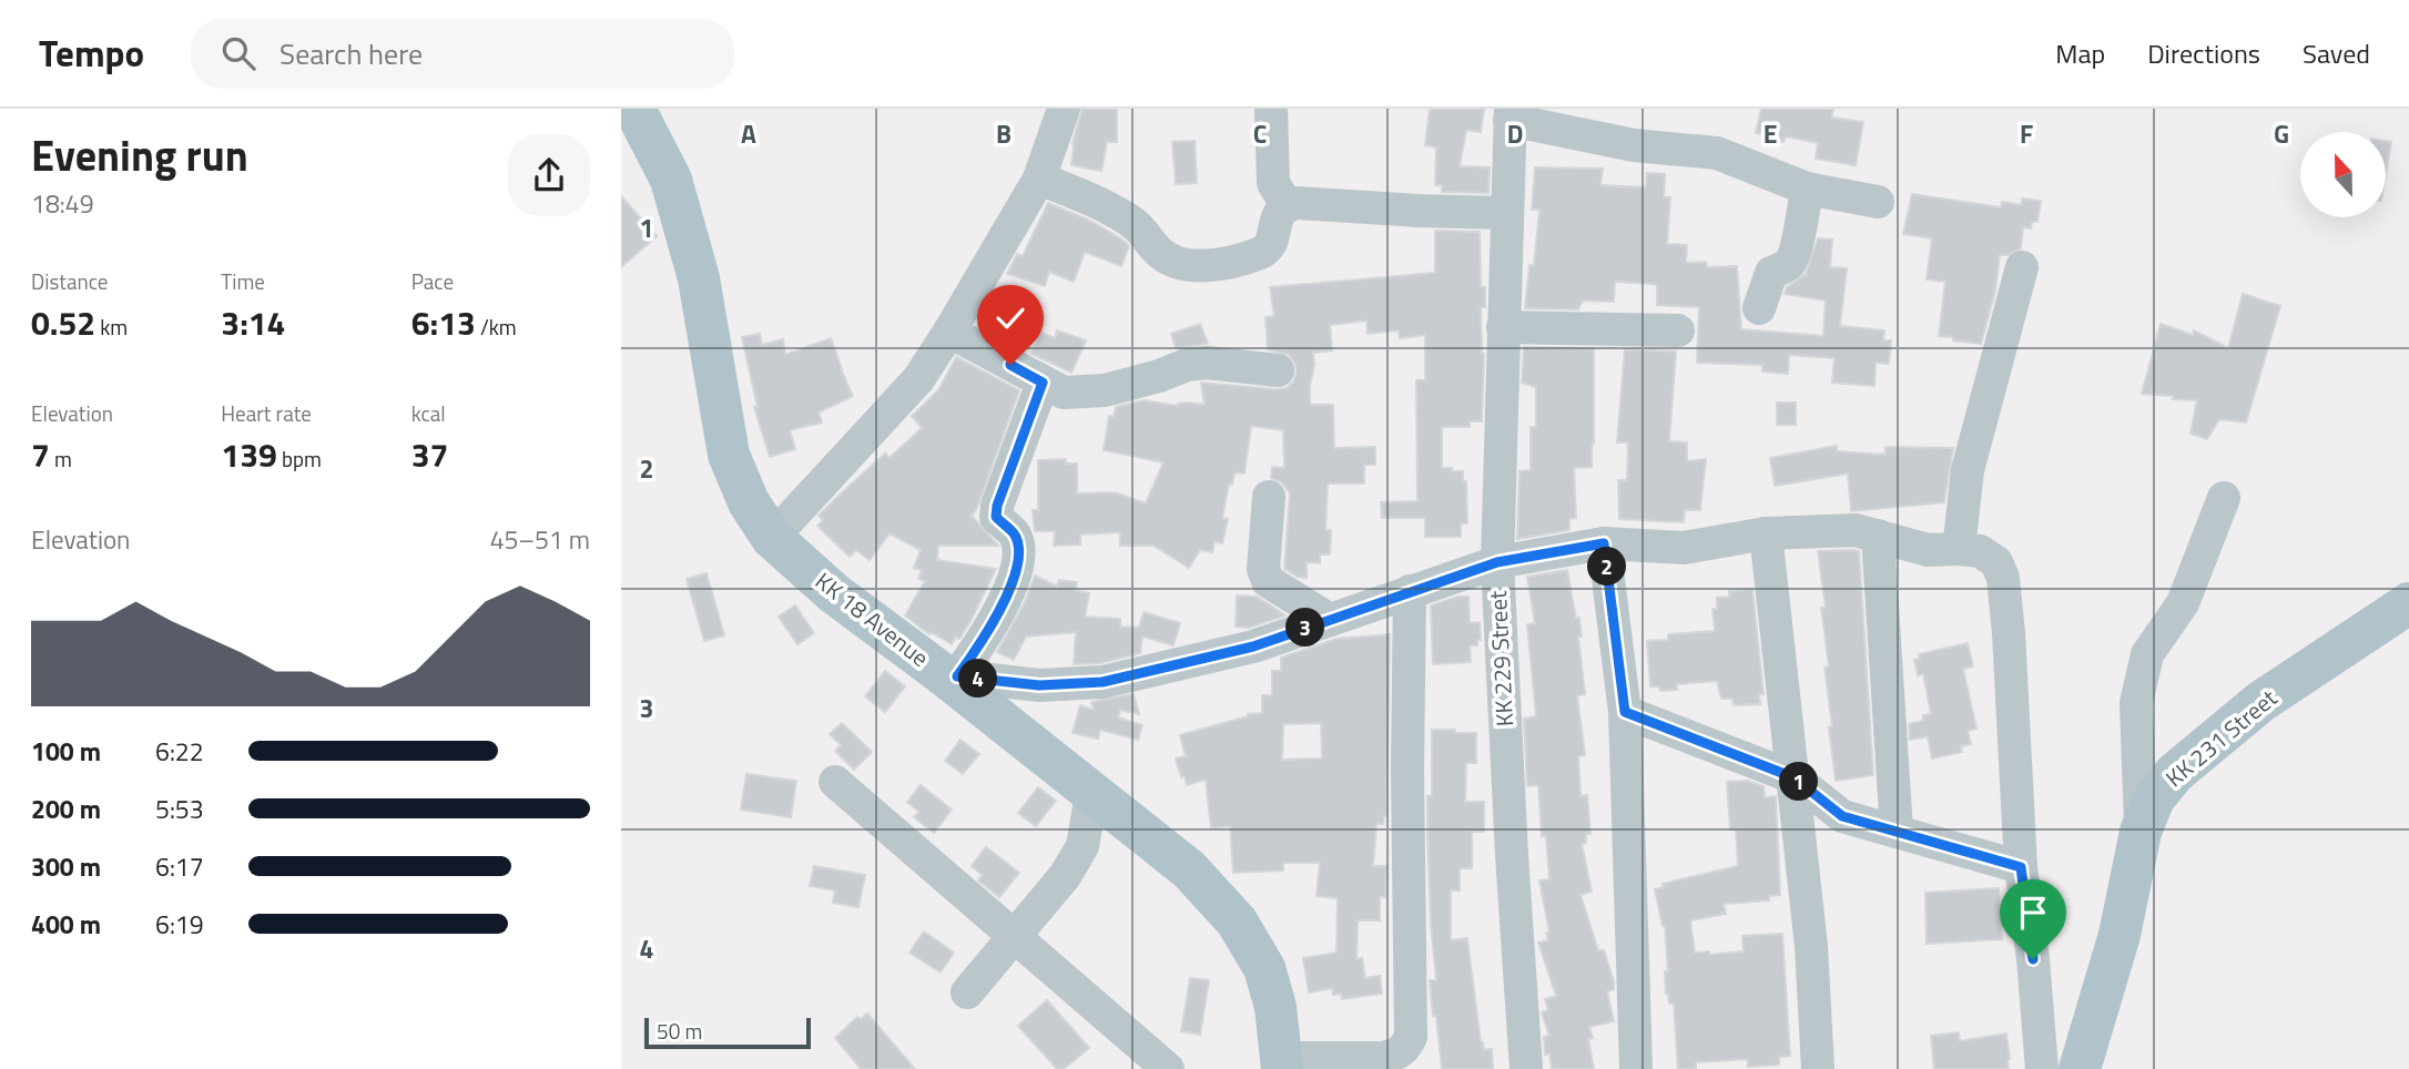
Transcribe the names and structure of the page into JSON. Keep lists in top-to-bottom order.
{
  "streets": {
    "main road": ["KK 18 Avenue", "KK 231 Street"],
    "street": ["KK 229 Street"]
  },
  "scale_bar": "50 m",
  "north": "top",
  "page": {
    "header": "Tempo",
    "search": "Search here",
    "nav": ["Map", "Directions", "Saved"],
    "heading": ["Evening run", "18:49"],
    "stats": [
      ["Distance", "0.52 km"],
      ["Time", "3:14"],
      ["Pace", "6:13 /km"],
      ["Elevation", "7 m"],
      ["Heart rate", "139 bpm"],
      ["kcal", "37"]
    ],
    "chart": ["Elevation", "45–51 m"],
    "pins": [
      "2",
      "3",
      "4",
      "1"
    ],
    "list": [
      {
        "name": "100 m",
        "note": "6:22"
      },
      {
        "name": "200 m",
        "note": "5:53"
      },
      {
        "name": "300 m",
        "note": "6:17"
      },
      {
        "name": "400 m",
        "note": "6:19"
      }
    ],
    "scale": "50 m"
  },
  "grid": {
    "columns": [
      "A",
      "B",
      "C",
      "D",
      "E",
      "F",
      "G"
    ],
    "rows": [
      "1",
      "2",
      "3",
      "4"
    ]
  }
}
